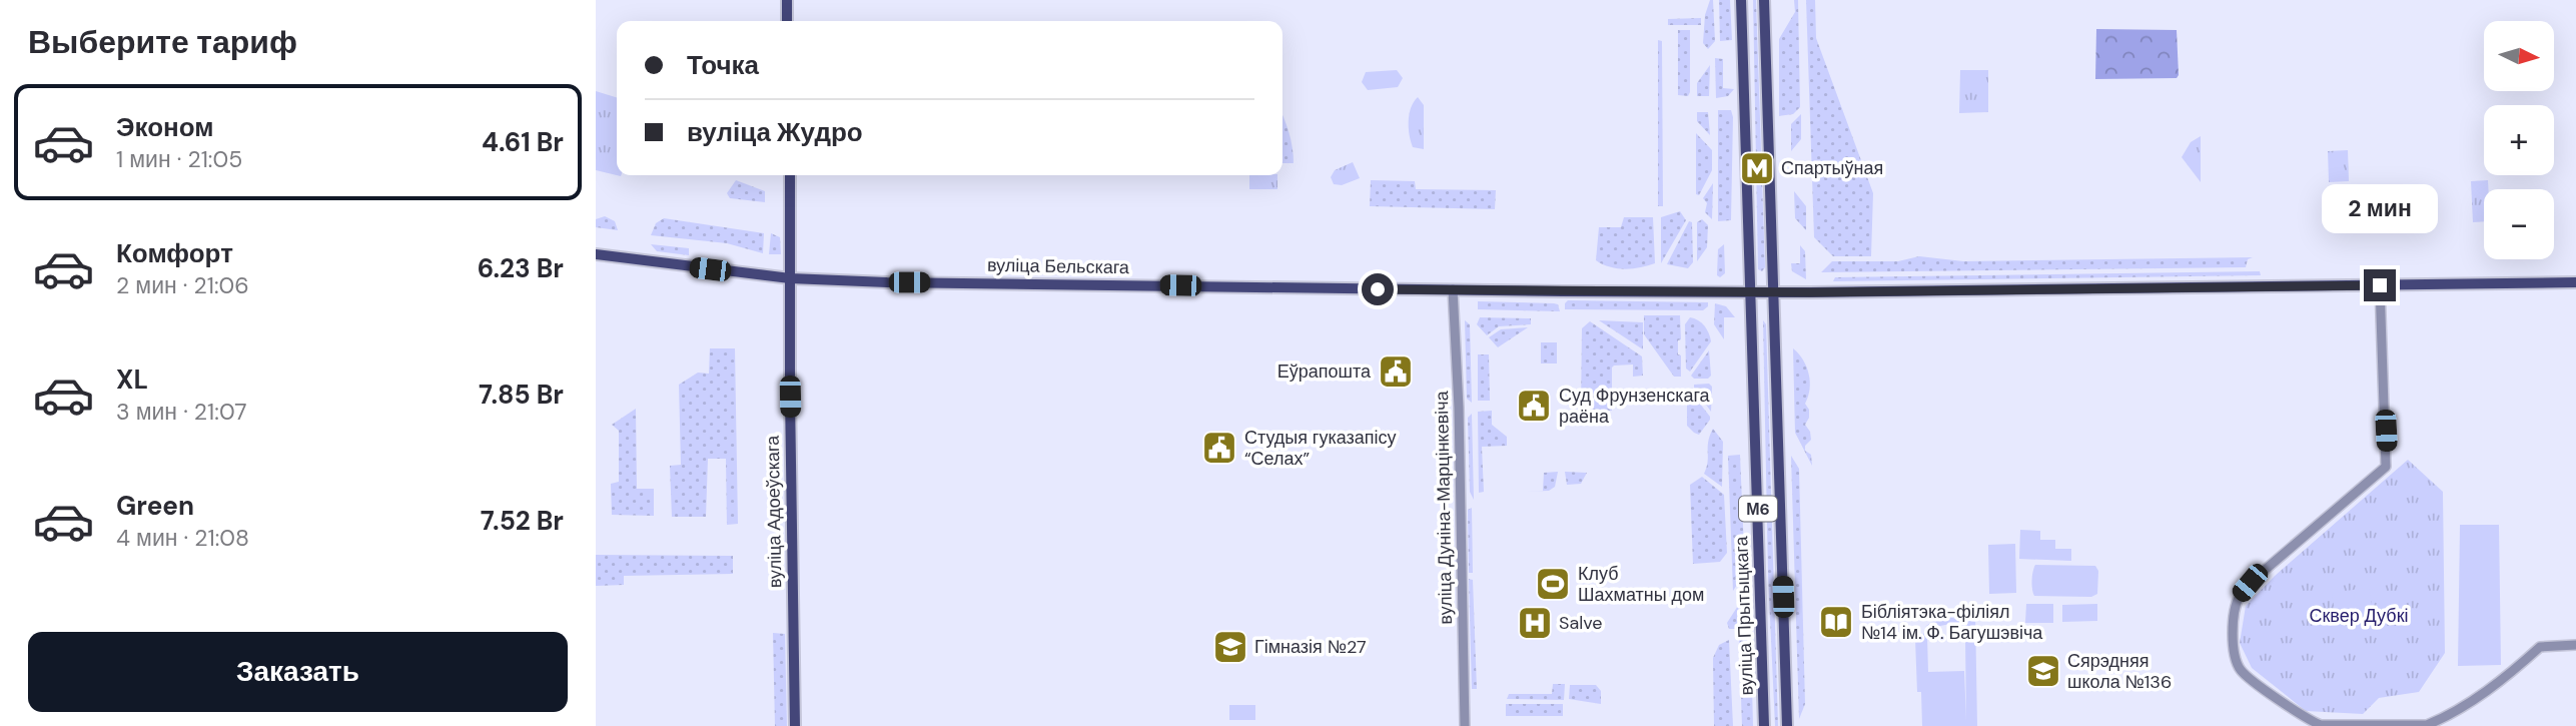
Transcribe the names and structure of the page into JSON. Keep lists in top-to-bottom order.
{
  "streets": {
    "main road": [
      "вуліца Бельскага",
      "М6",
      "вуліца Адоеўскага",
      "вуліца Прытыцкага"
    ],
    "street": ["вуліца Дуніна-Марцінкевіча"]
  },
  "crossings": [
    ["вуліца Бельскага", "вуліца Дуніна-Марцінкевіча"],
    ["вуліца Бельскага", "М6"],
    ["вуліца Бельскага", "вуліца Адоеўскага"],
    ["вуліца Бельскага", "вуліца Прытыцкага"]
  ],
  "parks": ["Сквер Дубкі"],
  "places": {
    "metro station": ["Спартыўная"],
    "public building": ["Еўрапошта", "Суд Фрунзенскага раёна", "Студыя гуказапісу “Селах”"],
    "sports": ["Клуб Шахматны дом"],
    "library": ["Бібліятэка-філіял №14 ім. Ф. Багушэвіча"],
    "hospital": ["Salve"],
    "school or university": ["Гімназія №27", "Сярэдняя школа №136"]
  },
  "north": "right",
  "page": {
    "heading": "Выберите тариф",
    "map_buttons": ["+", "−"],
    "banner": ["Точка", "вуліца Жудро"],
    "list": [
      {
        "name": "Эконом",
        "note": "1 мин · 21:05",
        "value": "4.61 Br"
      },
      {
        "name": "Комфорт",
        "note": "2 мин · 21:06",
        "value": "6.23 Br"
      },
      {
        "name": "XL",
        "note": "3 мин · 21:07",
        "value": "7.85 Br"
      },
      {
        "name": "Green",
        "note": "4 мин · 21:08",
        "value": "7.52 Br"
      }
    ],
    "bubble": "2 мин",
    "buttons": "Заказать"
  }
}
